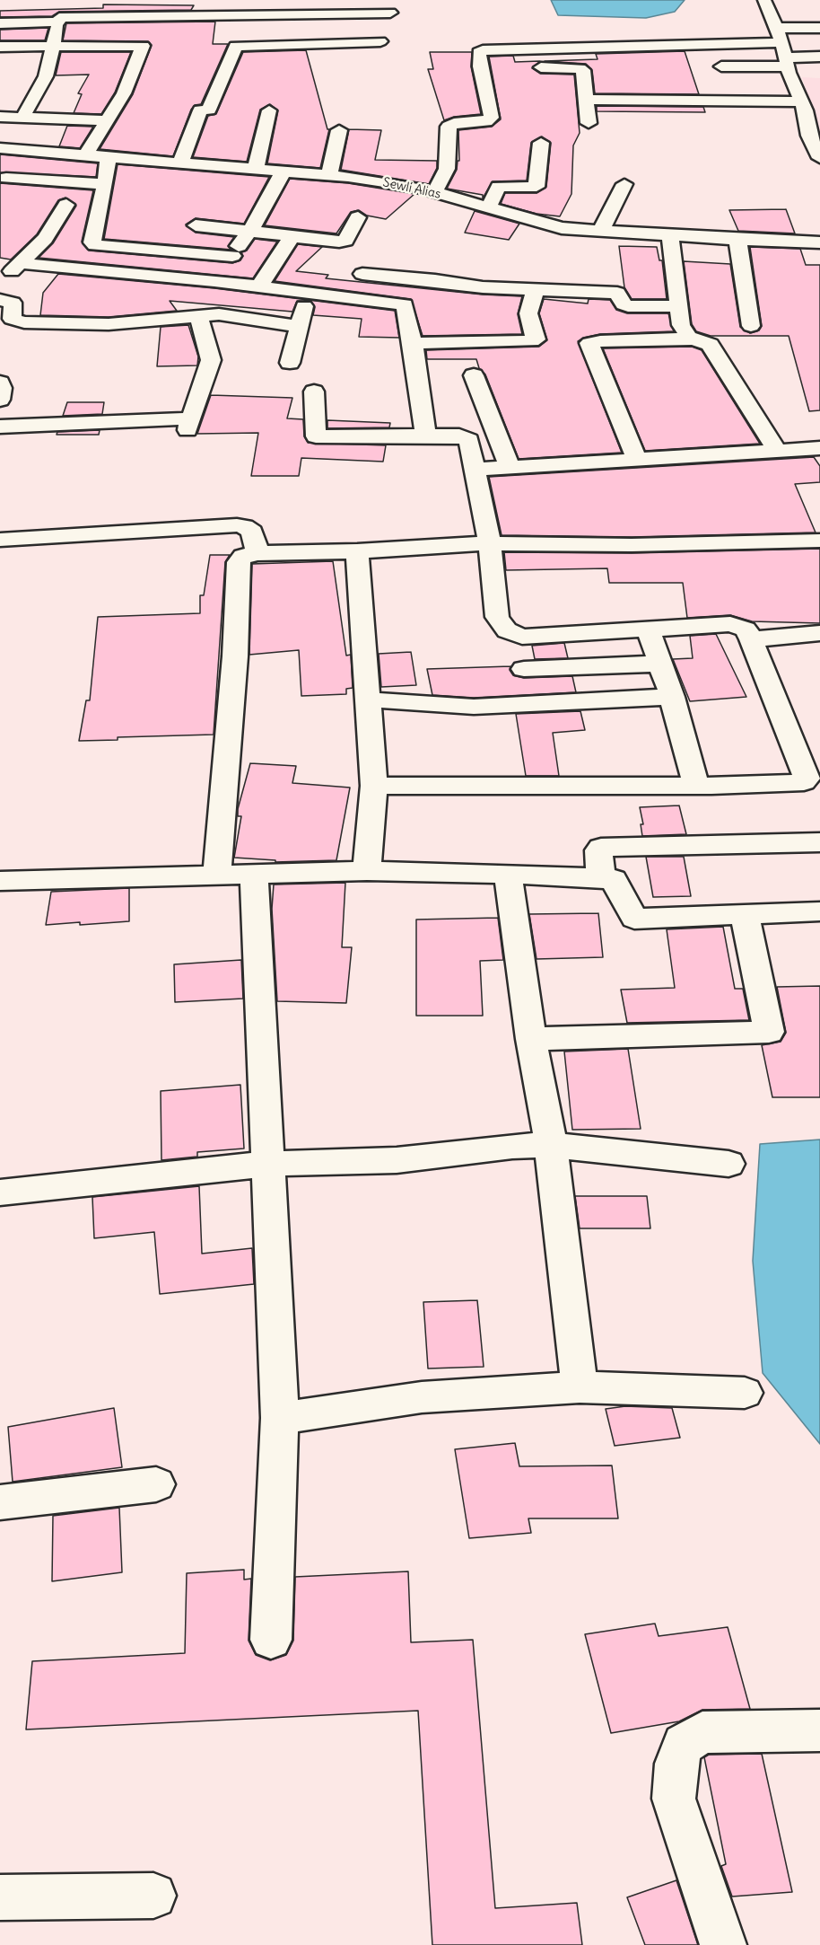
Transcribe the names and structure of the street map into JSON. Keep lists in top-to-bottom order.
{
  "streets": {
    "street": ["Sewli Alias"]
  }
}
